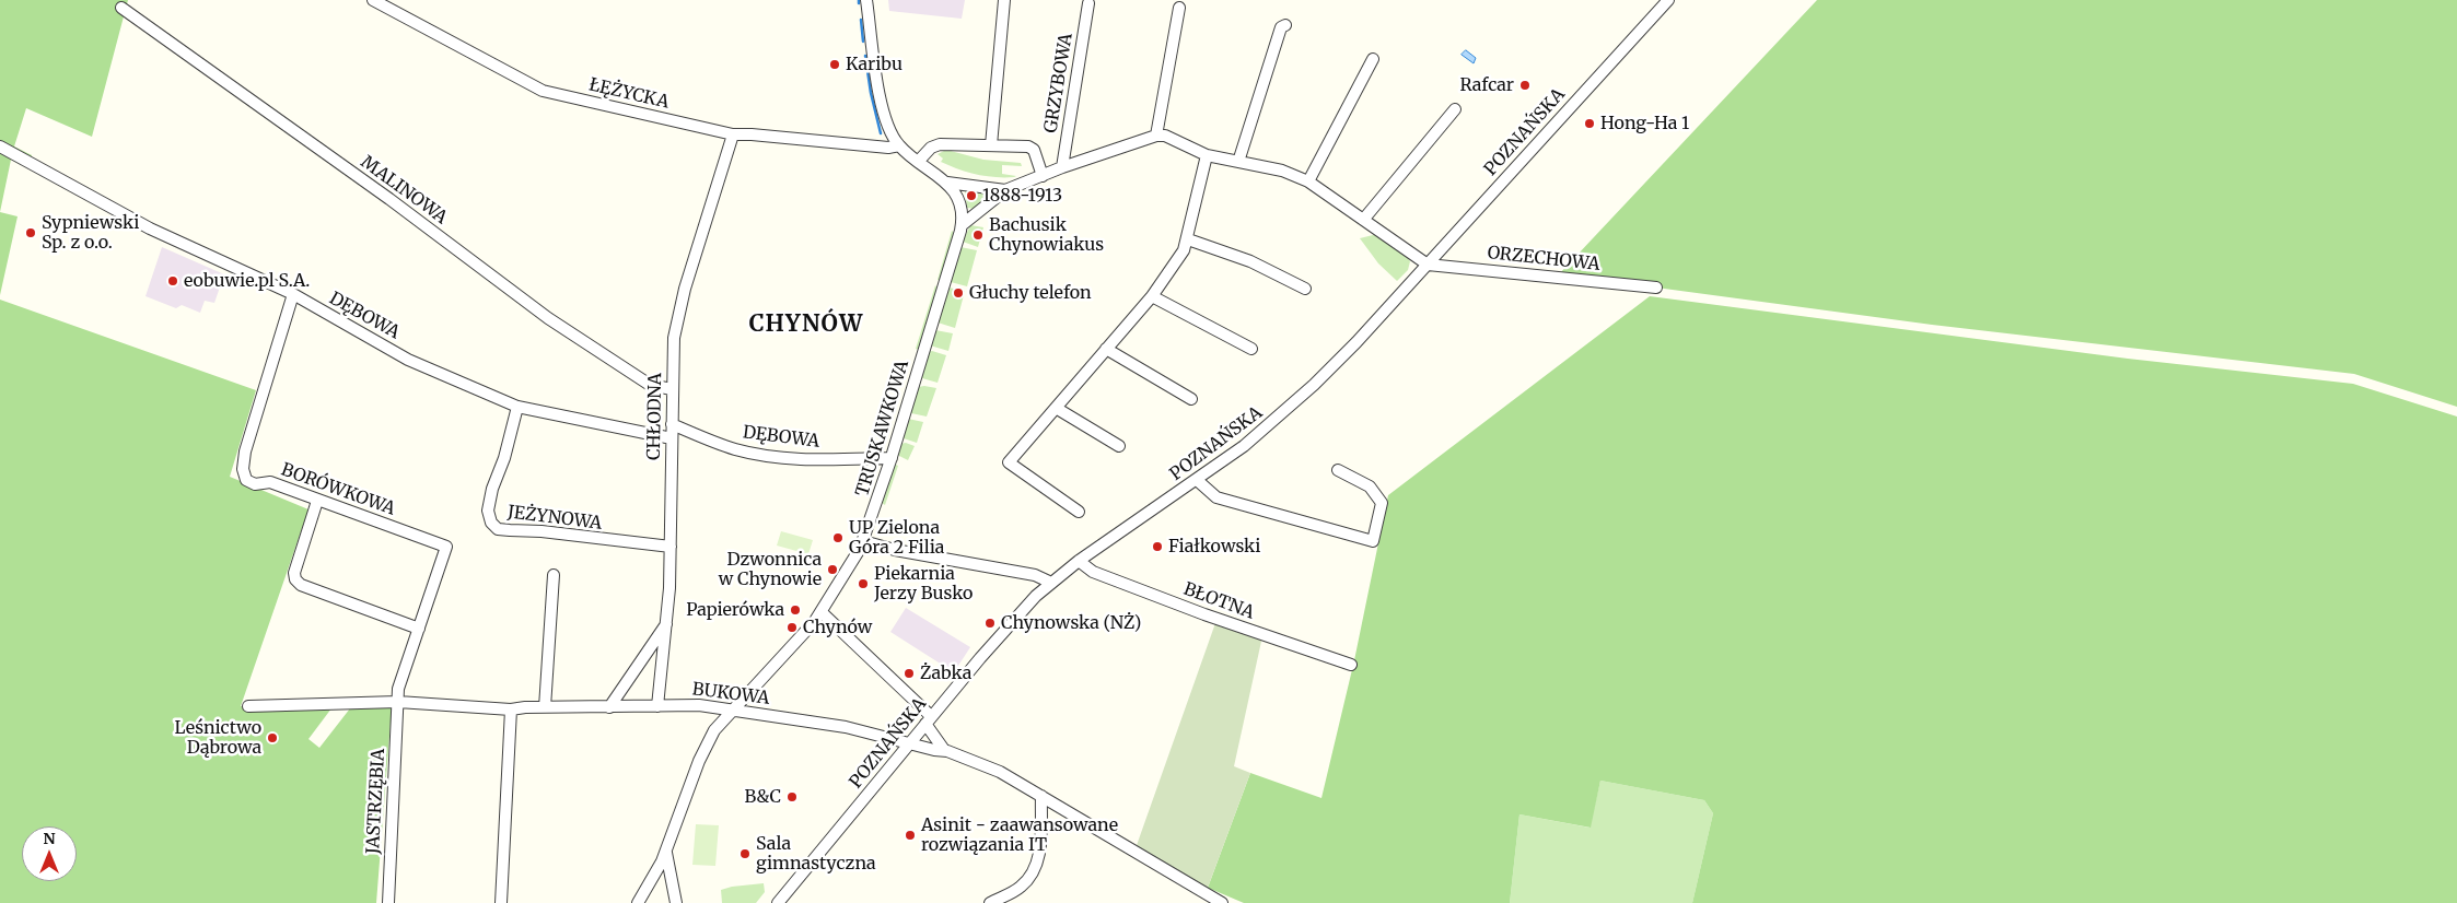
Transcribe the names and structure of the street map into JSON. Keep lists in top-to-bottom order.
{
  "streets": {
    "street": [
      "GRZYBOWA",
      "ŁĘŻYCKA",
      "POZNAŃSKA",
      "MALINOWA",
      "ORZECHOWA",
      "DĘBOWA",
      "CHŁODNA",
      "TRUSKAWKOWA",
      "BORÓWKOWA",
      "JEŻYNOWA",
      "BŁOTNA",
      "BUKOWA",
      "JASTRZĘBIA"
    ]
  },
  "crossings": [
    ["GRZYBOWA", "TRUSKAWKOWA"],
    ["ŁĘŻYCKA", "CHŁODNA"],
    ["ŁĘŻYCKA", "TRUSKAWKOWA"],
    ["POZNAŃSKA", "ORZECHOWA"],
    ["POZNAŃSKA", "BŁOTNA"],
    ["POZNAŃSKA", "BUKOWA"],
    ["MALINOWA", "CHŁODNA"],
    ["DĘBOWA", "CHŁODNA"],
    ["DĘBOWA", "TRUSKAWKOWA"],
    ["DĘBOWA", "BORÓWKOWA"],
    ["DĘBOWA", "JEŻYNOWA"],
    ["CHŁODNA", "JEŻYNOWA"],
    ["CHŁODNA", "BUKOWA"],
    ["TRUSKAWKOWA", "BUKOWA"],
    ["BORÓWKOWA", "BUKOWA"],
    ["BORÓWKOWA", "JASTRZĘBIA"],
    ["BUKOWA", "JASTRZĘBIA"]
  ],
  "districts": ["CHYNÓW"],
  "places": [
    "Karibu",
    "Rafcar",
    "Hong-Ha 1",
    "1888-1913",
    "Sypniewski Sp. z o.o.",
    "Bachusik Chynowiakus",
    "eobuwie.pl S.A.",
    "Głuchy telefon",
    "UP Zielona Góra 2 Filia",
    "Fiałkowski",
    "Dzwonnica w Chynowie",
    "Piekarnia Jerzy Busko",
    "Papierówka",
    "Chynowska (NŻ)",
    "Chynów",
    "Żabka",
    "Leśnictwo Dąbrowa",
    "B&C",
    "Asinit - zaawansowane rozwiązania IT",
    "Sala gimnastyczna"
  ],
  "north": "top"
}
